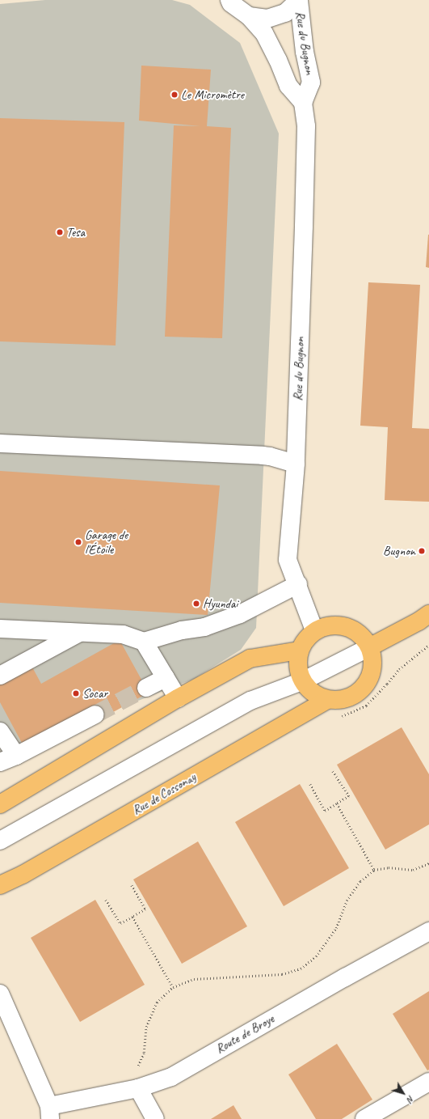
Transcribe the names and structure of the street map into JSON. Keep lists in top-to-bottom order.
{
  "streets": {
    "main road": ["Rue de Cossonay"],
    "street": ["Rue du Bugnon", "Route de Broye"]
  },
  "places": [
    "Le Micromètre",
    "Tesa",
    "Garage de l'Étoile",
    "Bugnon",
    "Hyundai",
    "Socar"
  ],
  "north": "bottom right"
}
